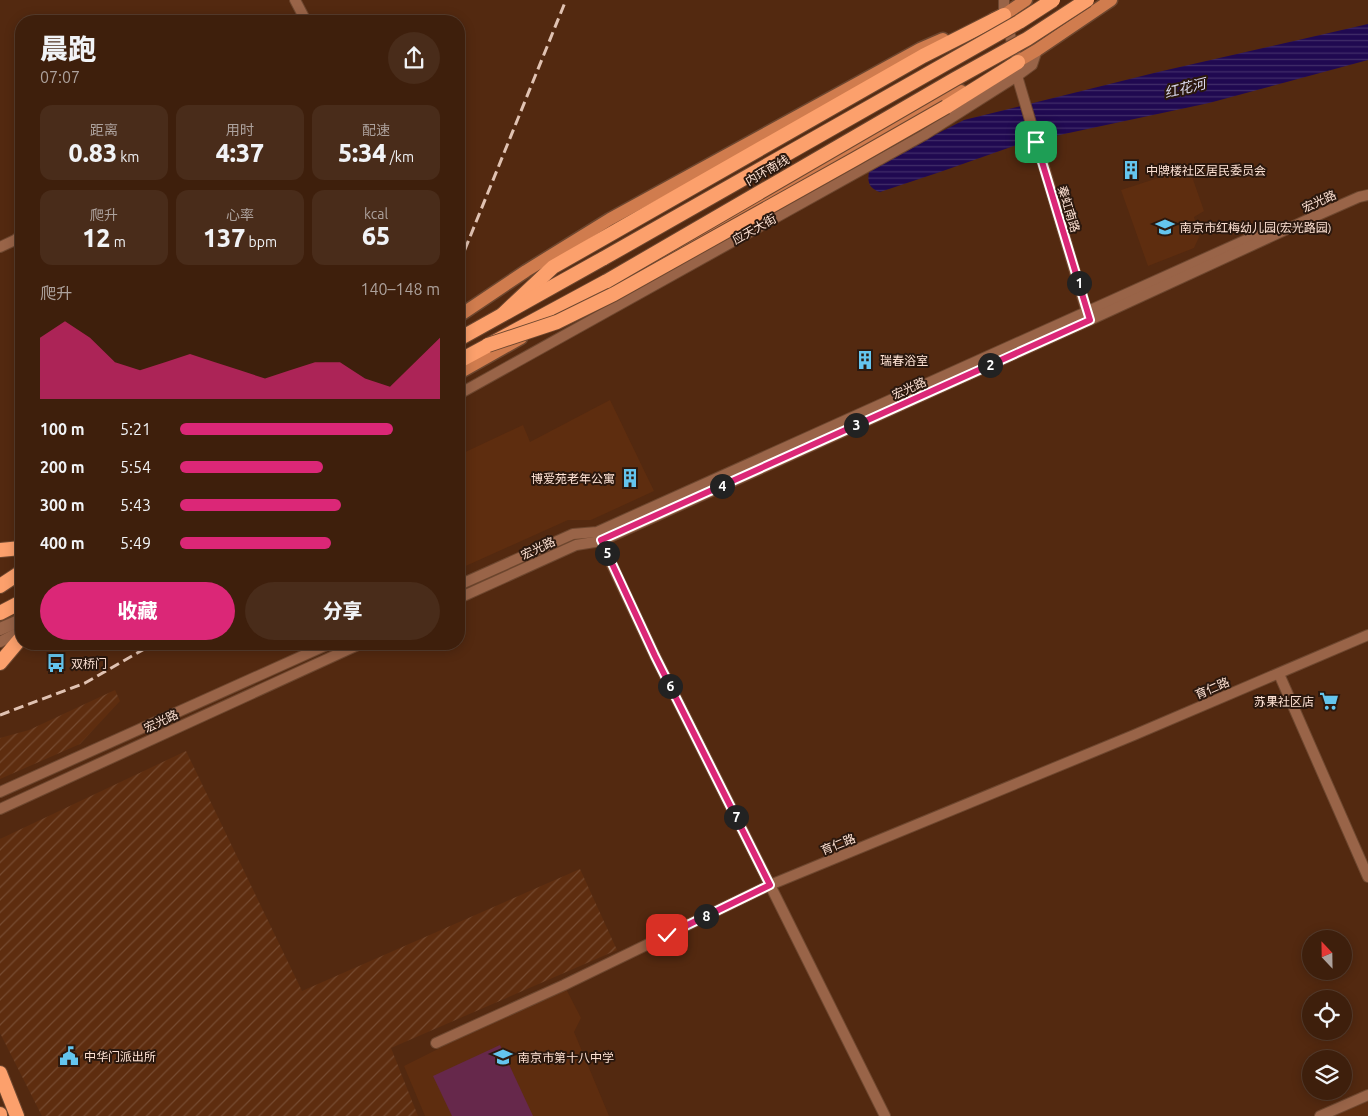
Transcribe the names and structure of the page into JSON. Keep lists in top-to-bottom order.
{
  "streets": {
    "highway": ["内环南线"],
    "main road": ["应天大街"],
    "street": ["宏光路", "秦虹南路", "育仁路"]
  },
  "crossings": [
    ["宏光路", "秦虹南路"],
    ["秦虹南路", "应天大街"]
  ],
  "water": ["红花河"],
  "places": {
    "building": ["中牌楼社区居民委员会", "瑞春浴室", "博爱苑老年公寓"],
    "school or university": ["南京市红梅幼儿园(宏光路园)", "南京市第十八中学"],
    "bus stop": ["双桥门"],
    "supermarket": ["苏果社区店"],
    "public building": ["中华门派出所"]
  },
  "north": "top",
  "page": {
    "heading": ["晨跑", "07:07"],
    "stats": [
      ["距离", "0.83 km"],
      ["用时", "4:37"],
      ["配速", "5:34 /km"],
      ["爬升", "12 m"],
      ["心率", "137 bpm"],
      ["kcal", "65"]
    ],
    "chart": ["爬升", "140–148 m"],
    "pins": [
      "1",
      "2",
      "3",
      "4",
      "5",
      "6",
      "7",
      "8"
    ],
    "list": [
      {
        "name": "100 m",
        "note": "5:21"
      },
      {
        "name": "200 m",
        "note": "5:54"
      },
      {
        "name": "300 m",
        "note": "5:43"
      },
      {
        "name": "400 m",
        "note": "5:49"
      }
    ],
    "buttons": ["收藏", "分享"]
  }
}
